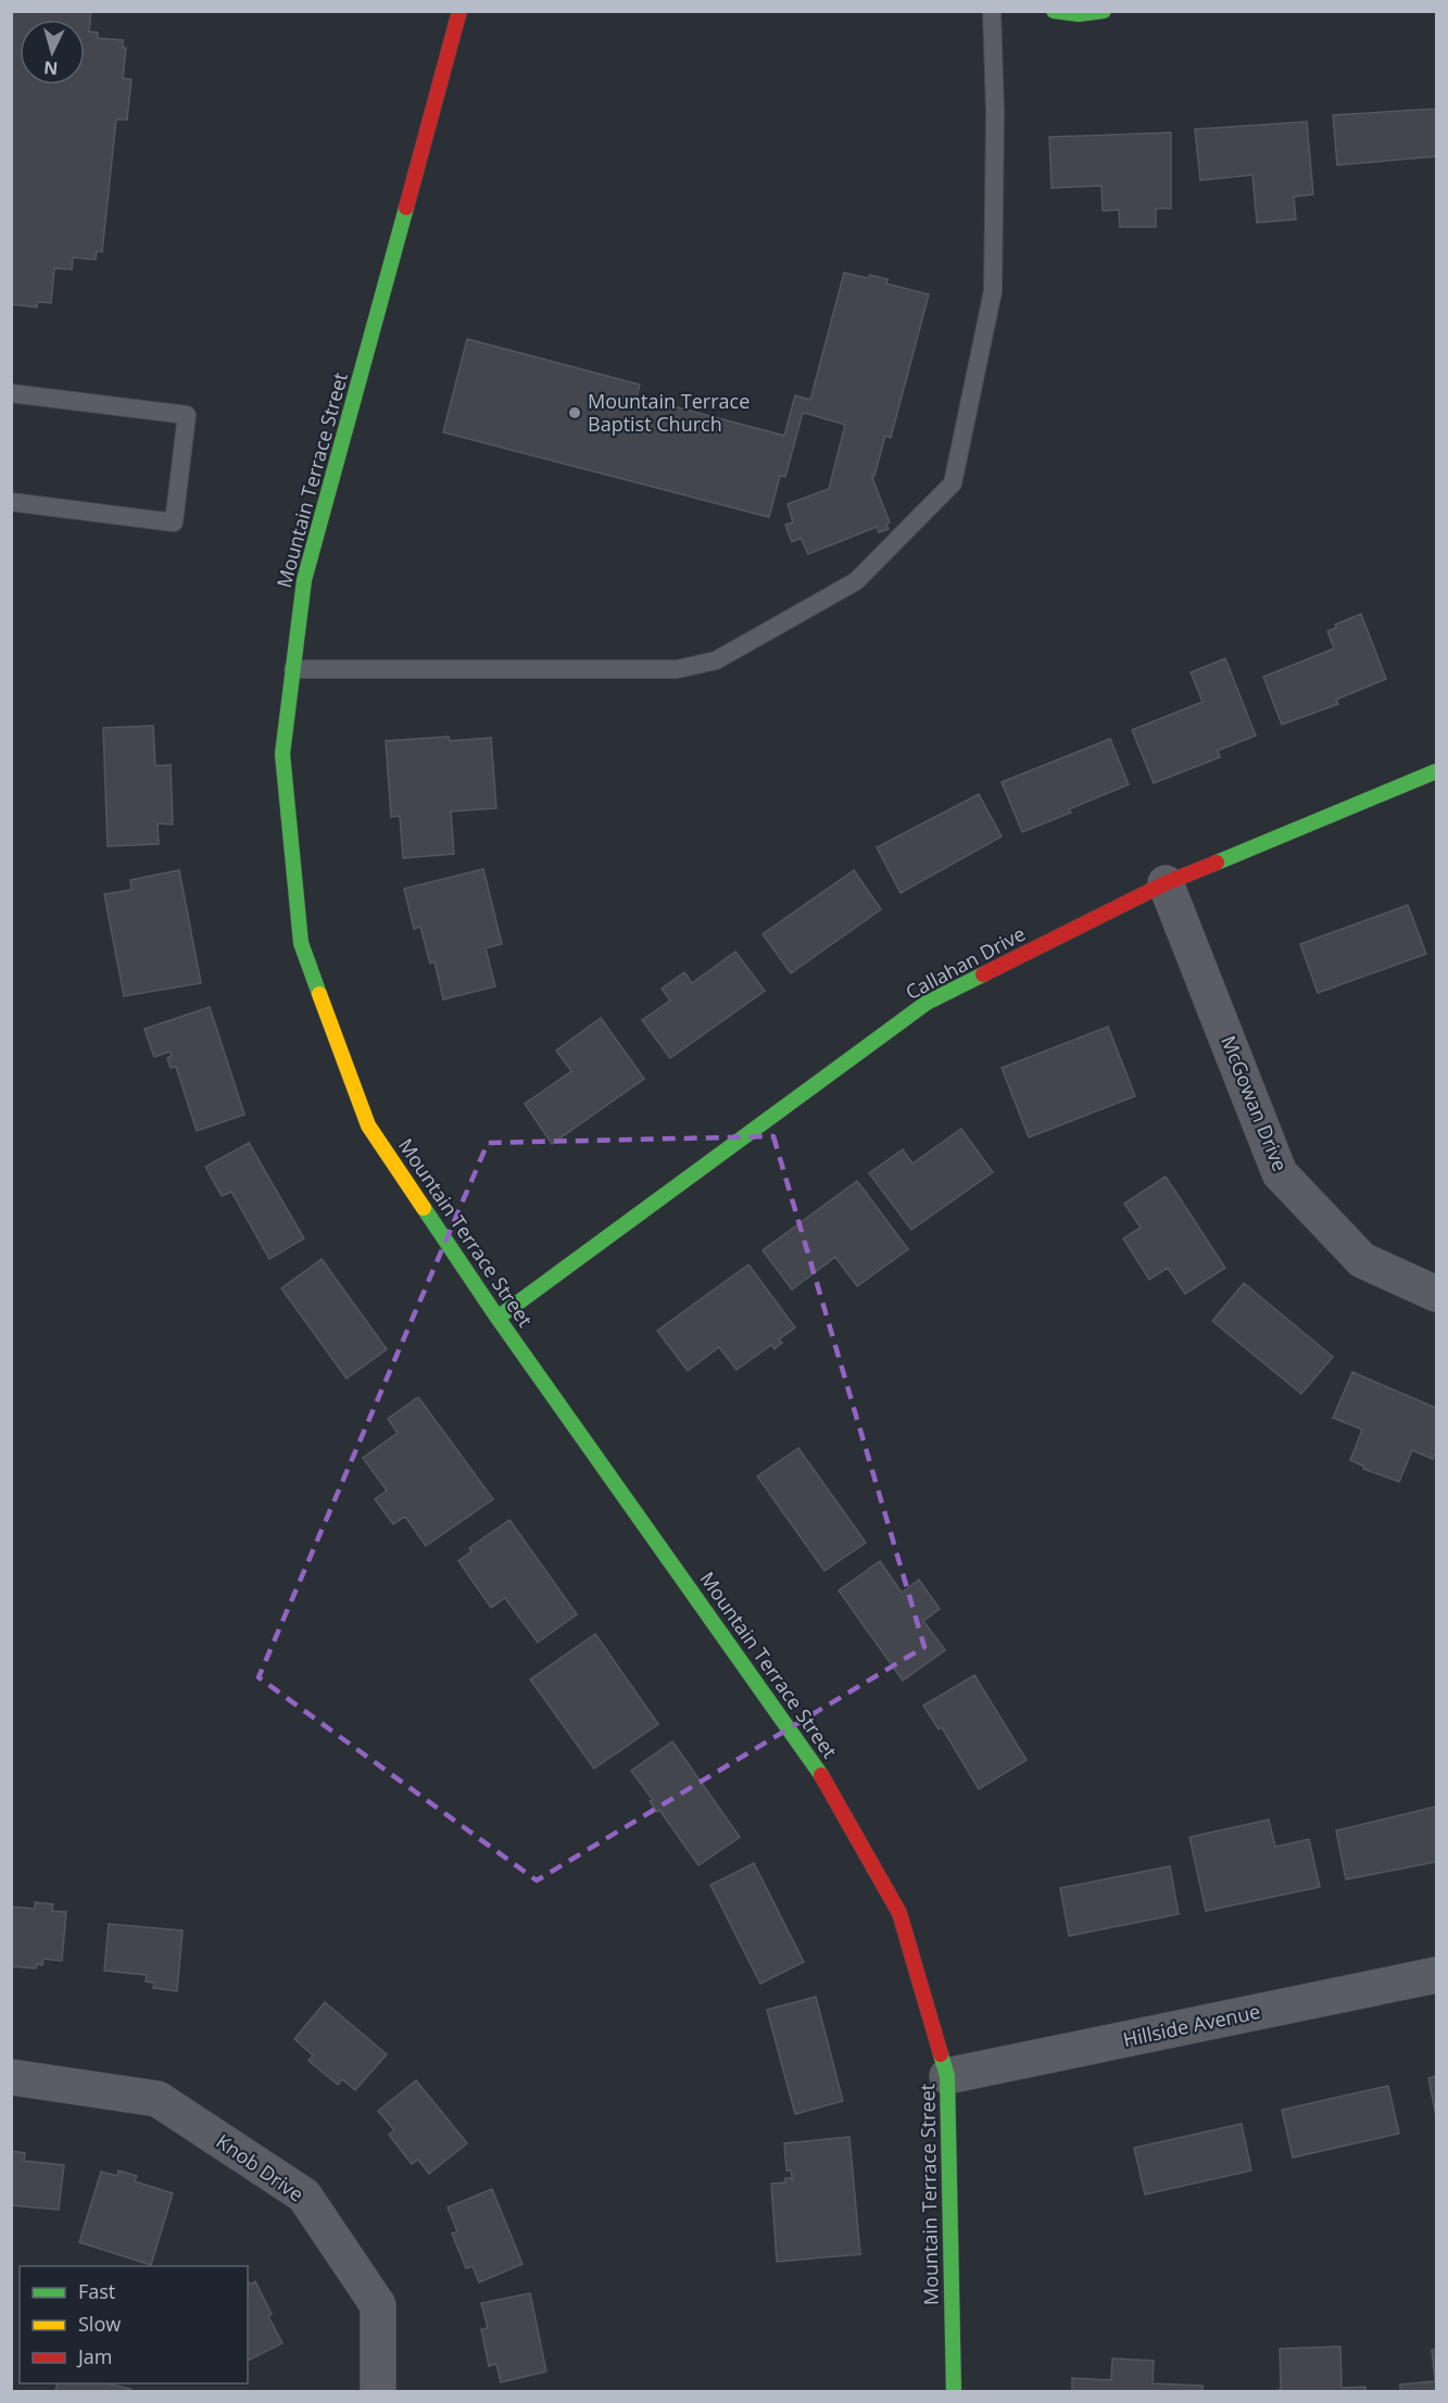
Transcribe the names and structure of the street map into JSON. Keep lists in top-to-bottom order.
{
  "streets": {
    "street": [
      "Mountain Terrace Street",
      "Callahan Drive",
      "McGowan Drive",
      "Hillside Avenue",
      "Knob Drive"
    ]
  },
  "crossings": [
    ["Mountain Terrace Street", "Callahan Drive"],
    ["Mountain Terrace Street", "Hillside Avenue"],
    ["Callahan Drive", "McGowan Drive"]
  ],
  "places": ["Mountain Terrace Baptist Church"],
  "legend": ["Fast", "Slow", "Jam"],
  "north": "bottom"
}
